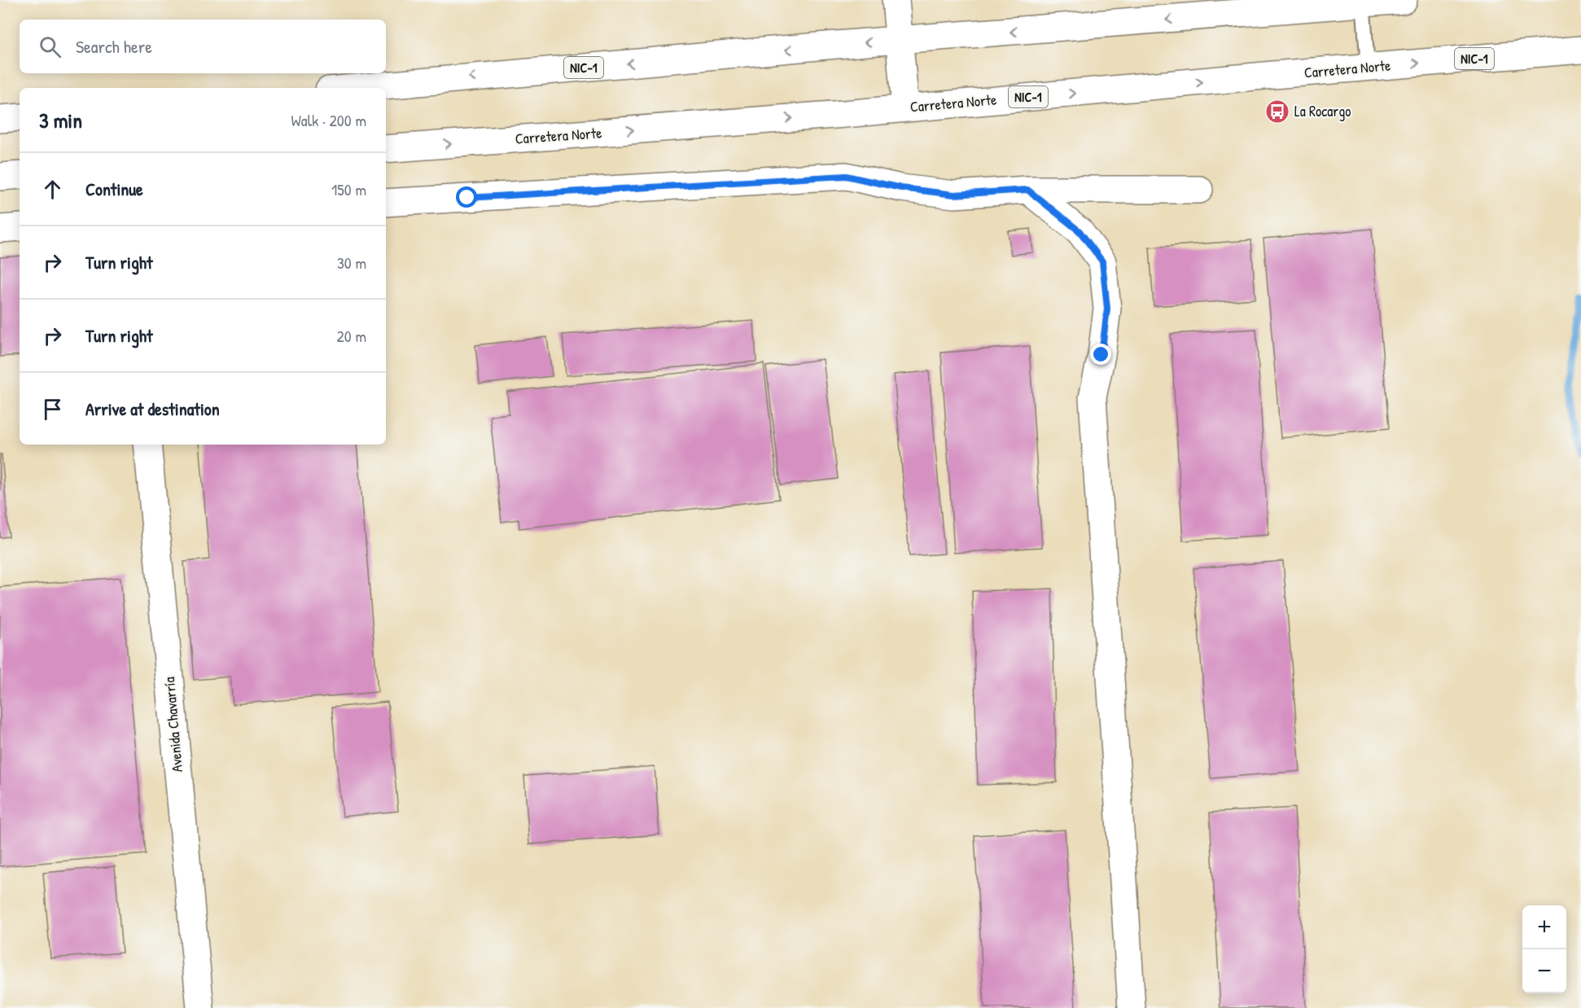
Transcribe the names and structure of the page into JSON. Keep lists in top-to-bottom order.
{
  "streets": {
    "main road": ["NIC-1", "Carretera Norte", "Avenida Chavarría"]
  },
  "places": {
    "bus stop": ["La Rocargo"]
  },
  "page": {
    "search": "Search here",
    "heading": ["3 min", "Walk · 200 m"],
    "list": [
      ["Continue", "150 m"],
      ["Turn right", "30 m"],
      ["Turn right", "20 m"],
      "Arrive at destination"
    ],
    "map_buttons": ["+", "−"]
  }
}
